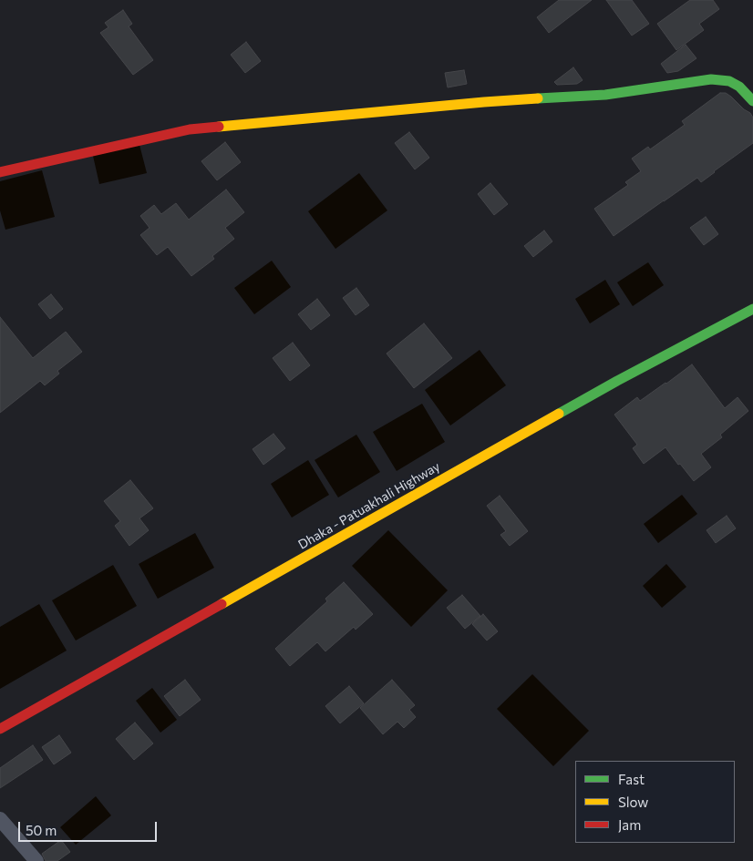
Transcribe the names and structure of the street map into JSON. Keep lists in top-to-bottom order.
{
  "streets": {
    "main road": ["Dhaka - Patuakhali Highway"]
  },
  "legend": ["Fast", "Slow", "Jam"],
  "scale_bar": "50 m"
}
